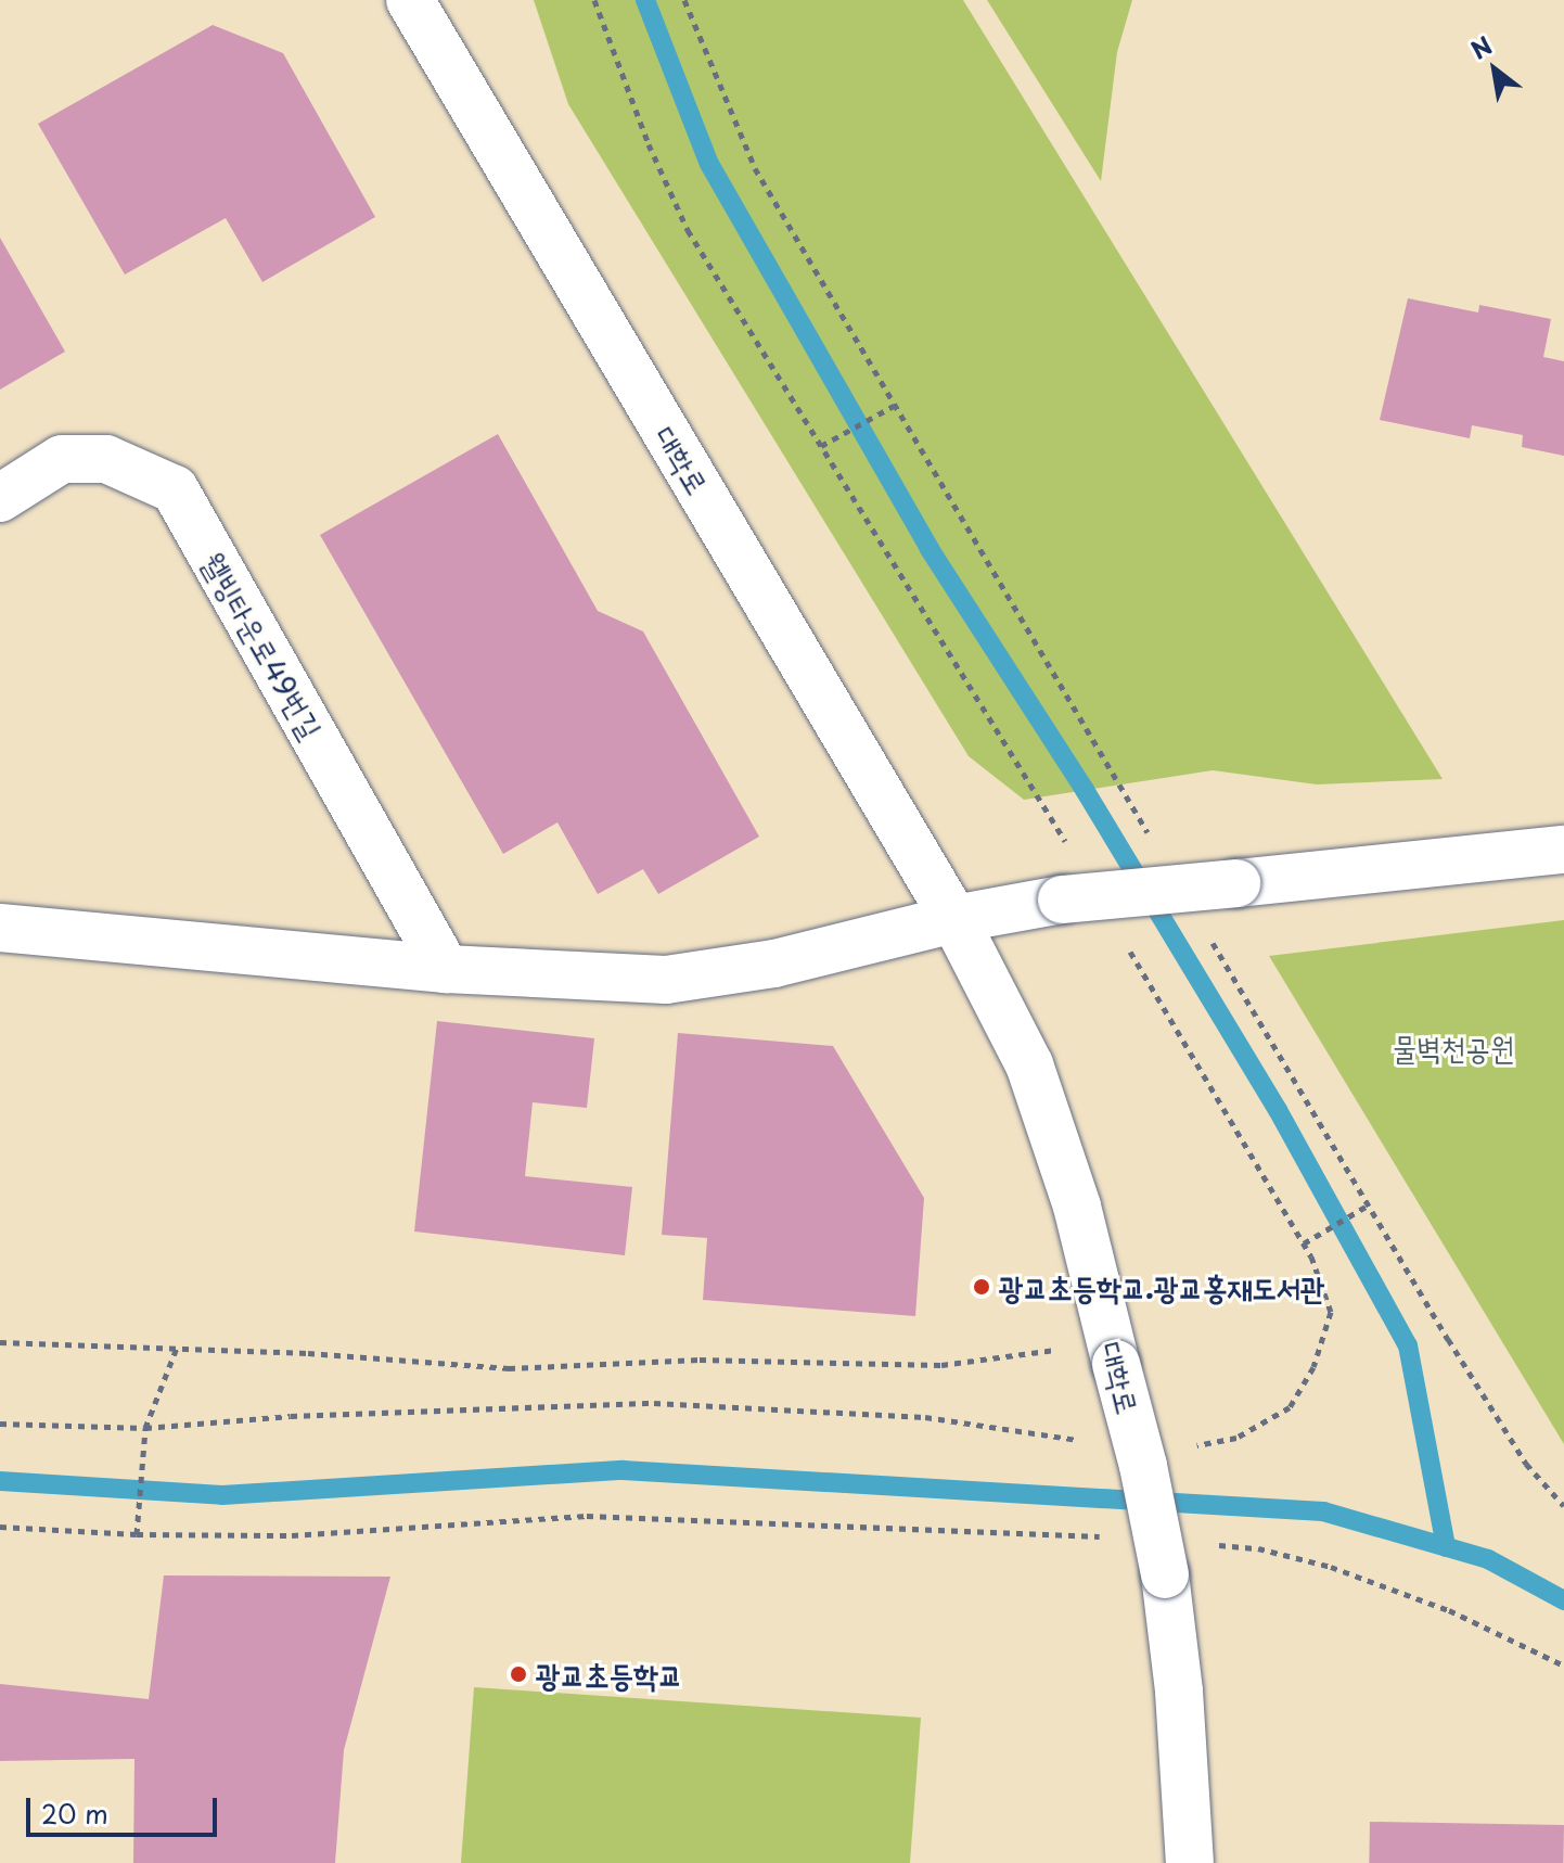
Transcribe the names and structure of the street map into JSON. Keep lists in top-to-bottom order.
{
  "streets": {
    "street": ["대학로", "웰빙타운로49번길"]
  },
  "parks": ["물벽천공원"],
  "places": ["광교초등학교.광교홍재도서관", "광교초등학교"],
  "scale_bar": "20 m",
  "north": "top left"
}
